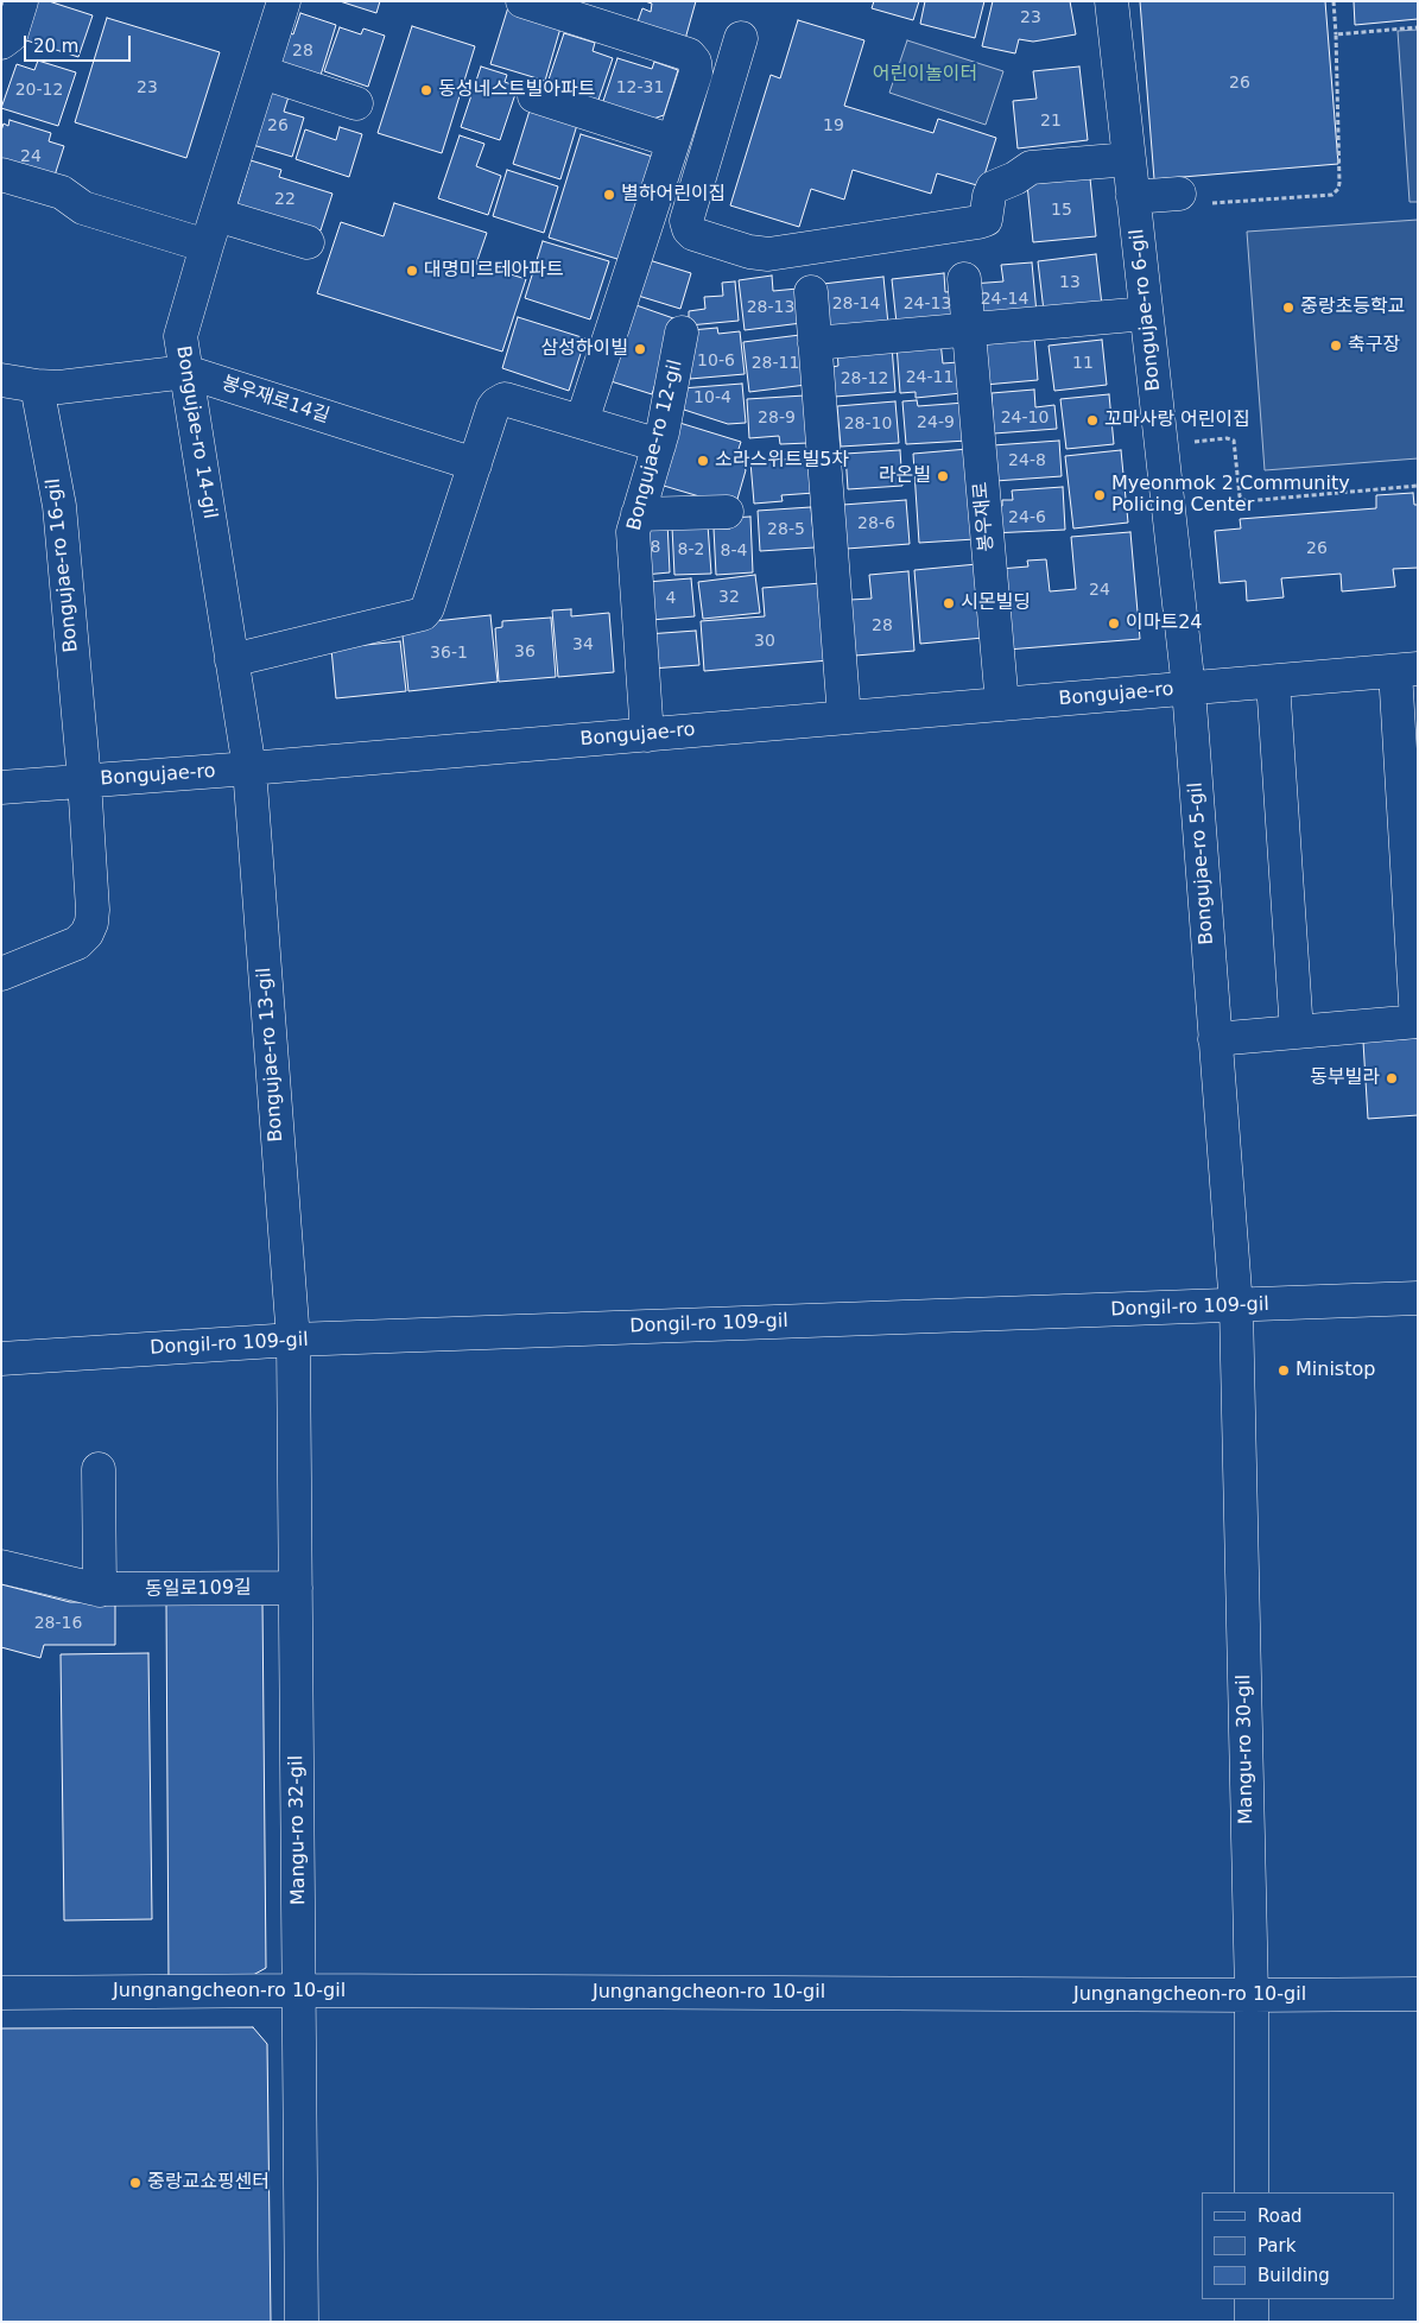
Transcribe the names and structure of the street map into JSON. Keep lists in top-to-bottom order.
{
  "streets": {
    "street": [
      "Bongujae-ro 6-gil",
      "봉우재로14길",
      "Bongujae-ro 14-gil",
      "Bongujae-ro 12-gil",
      "봉우재로",
      "Bongujae-ro 16-gil",
      "Bongujae-ro",
      "Bongujae-ro 5-gil",
      "Bongujae-ro 13-gil",
      "Dongil-ro 109-gil",
      "동일로109길",
      "Mangu-ro 30-gil",
      "Mangu-ro 32-gil",
      "Jungnangcheon-ro 10-gil"
    ]
  },
  "crossings": [
    ["Bongujae-ro 6-gil", "Bongujae-ro"],
    ["Bongujae-ro 6-gil", "Bongujae-ro 5-gil"],
    ["봉우재로14길", "Bongujae-ro 14-gil"],
    ["봉우재로14길", "Bongujae-ro 16-gil"],
    ["Bongujae-ro 14-gil", "Bongujae-ro"],
    ["Bongujae-ro 14-gil", "Bongujae-ro 13-gil"],
    ["Bongujae-ro 12-gil", "Bongujae-ro"],
    ["봉우재로", "Bongujae-ro"],
    ["Bongujae-ro 16-gil", "Bongujae-ro"],
    ["Bongujae-ro", "Bongujae-ro 5-gil"],
    ["Bongujae-ro", "Bongujae-ro 13-gil"],
    ["Bongujae-ro 5-gil", "Dongil-ro 109-gil"],
    ["Bongujae-ro 5-gil", "Mangu-ro 30-gil"],
    ["Bongujae-ro 13-gil", "Dongil-ro 109-gil"],
    ["Bongujae-ro 13-gil", "Mangu-ro 32-gil"],
    ["Dongil-ro 109-gil", "Mangu-ro 30-gil"],
    ["Dongil-ro 109-gil", "Mangu-ro 32-gil"],
    ["동일로109길", "Mangu-ro 32-gil"],
    ["Mangu-ro 30-gil", "Jungnangcheon-ro 10-gil"],
    ["Mangu-ro 32-gil", "Jungnangcheon-ro 10-gil"]
  ],
  "parks": ["어린이놀이터"],
  "places": [
    "동성네스트빌아파트",
    "별하어린이집",
    "대명미르테아파트",
    "중랑초등학교",
    "축구장",
    "삼성하이빌",
    "꼬마사랑 어린이집",
    "소라스위트빌5차",
    "라온빌",
    "Myeonmok 2 Community Policing Center",
    "시몬빌딩",
    "이마트24",
    "동부빌라",
    "Ministop",
    "중랑교쇼핑센터"
  ],
  "house_numbers": [
    "23",
    "28",
    "26",
    "23",
    "12-31",
    "20-12",
    "21",
    "26",
    "19",
    "24",
    "22",
    "15",
    "13",
    "24-14",
    "28-14",
    "24-13",
    "28-13",
    "10-6",
    "28-11",
    "11",
    "24-11",
    "28-12",
    "10-4",
    "28-9",
    "24-10",
    "24-9",
    "28-10",
    "24-8",
    "24-6",
    "28-6",
    "28-5",
    "8",
    "26",
    "8-2",
    "8-4",
    "24",
    "32",
    "4",
    "28",
    "30",
    "34",
    "36",
    "36-1",
    "28-16"
  ],
  "legend": ["Road", "Park", "Building"],
  "scale_bar": "20 m"
}
